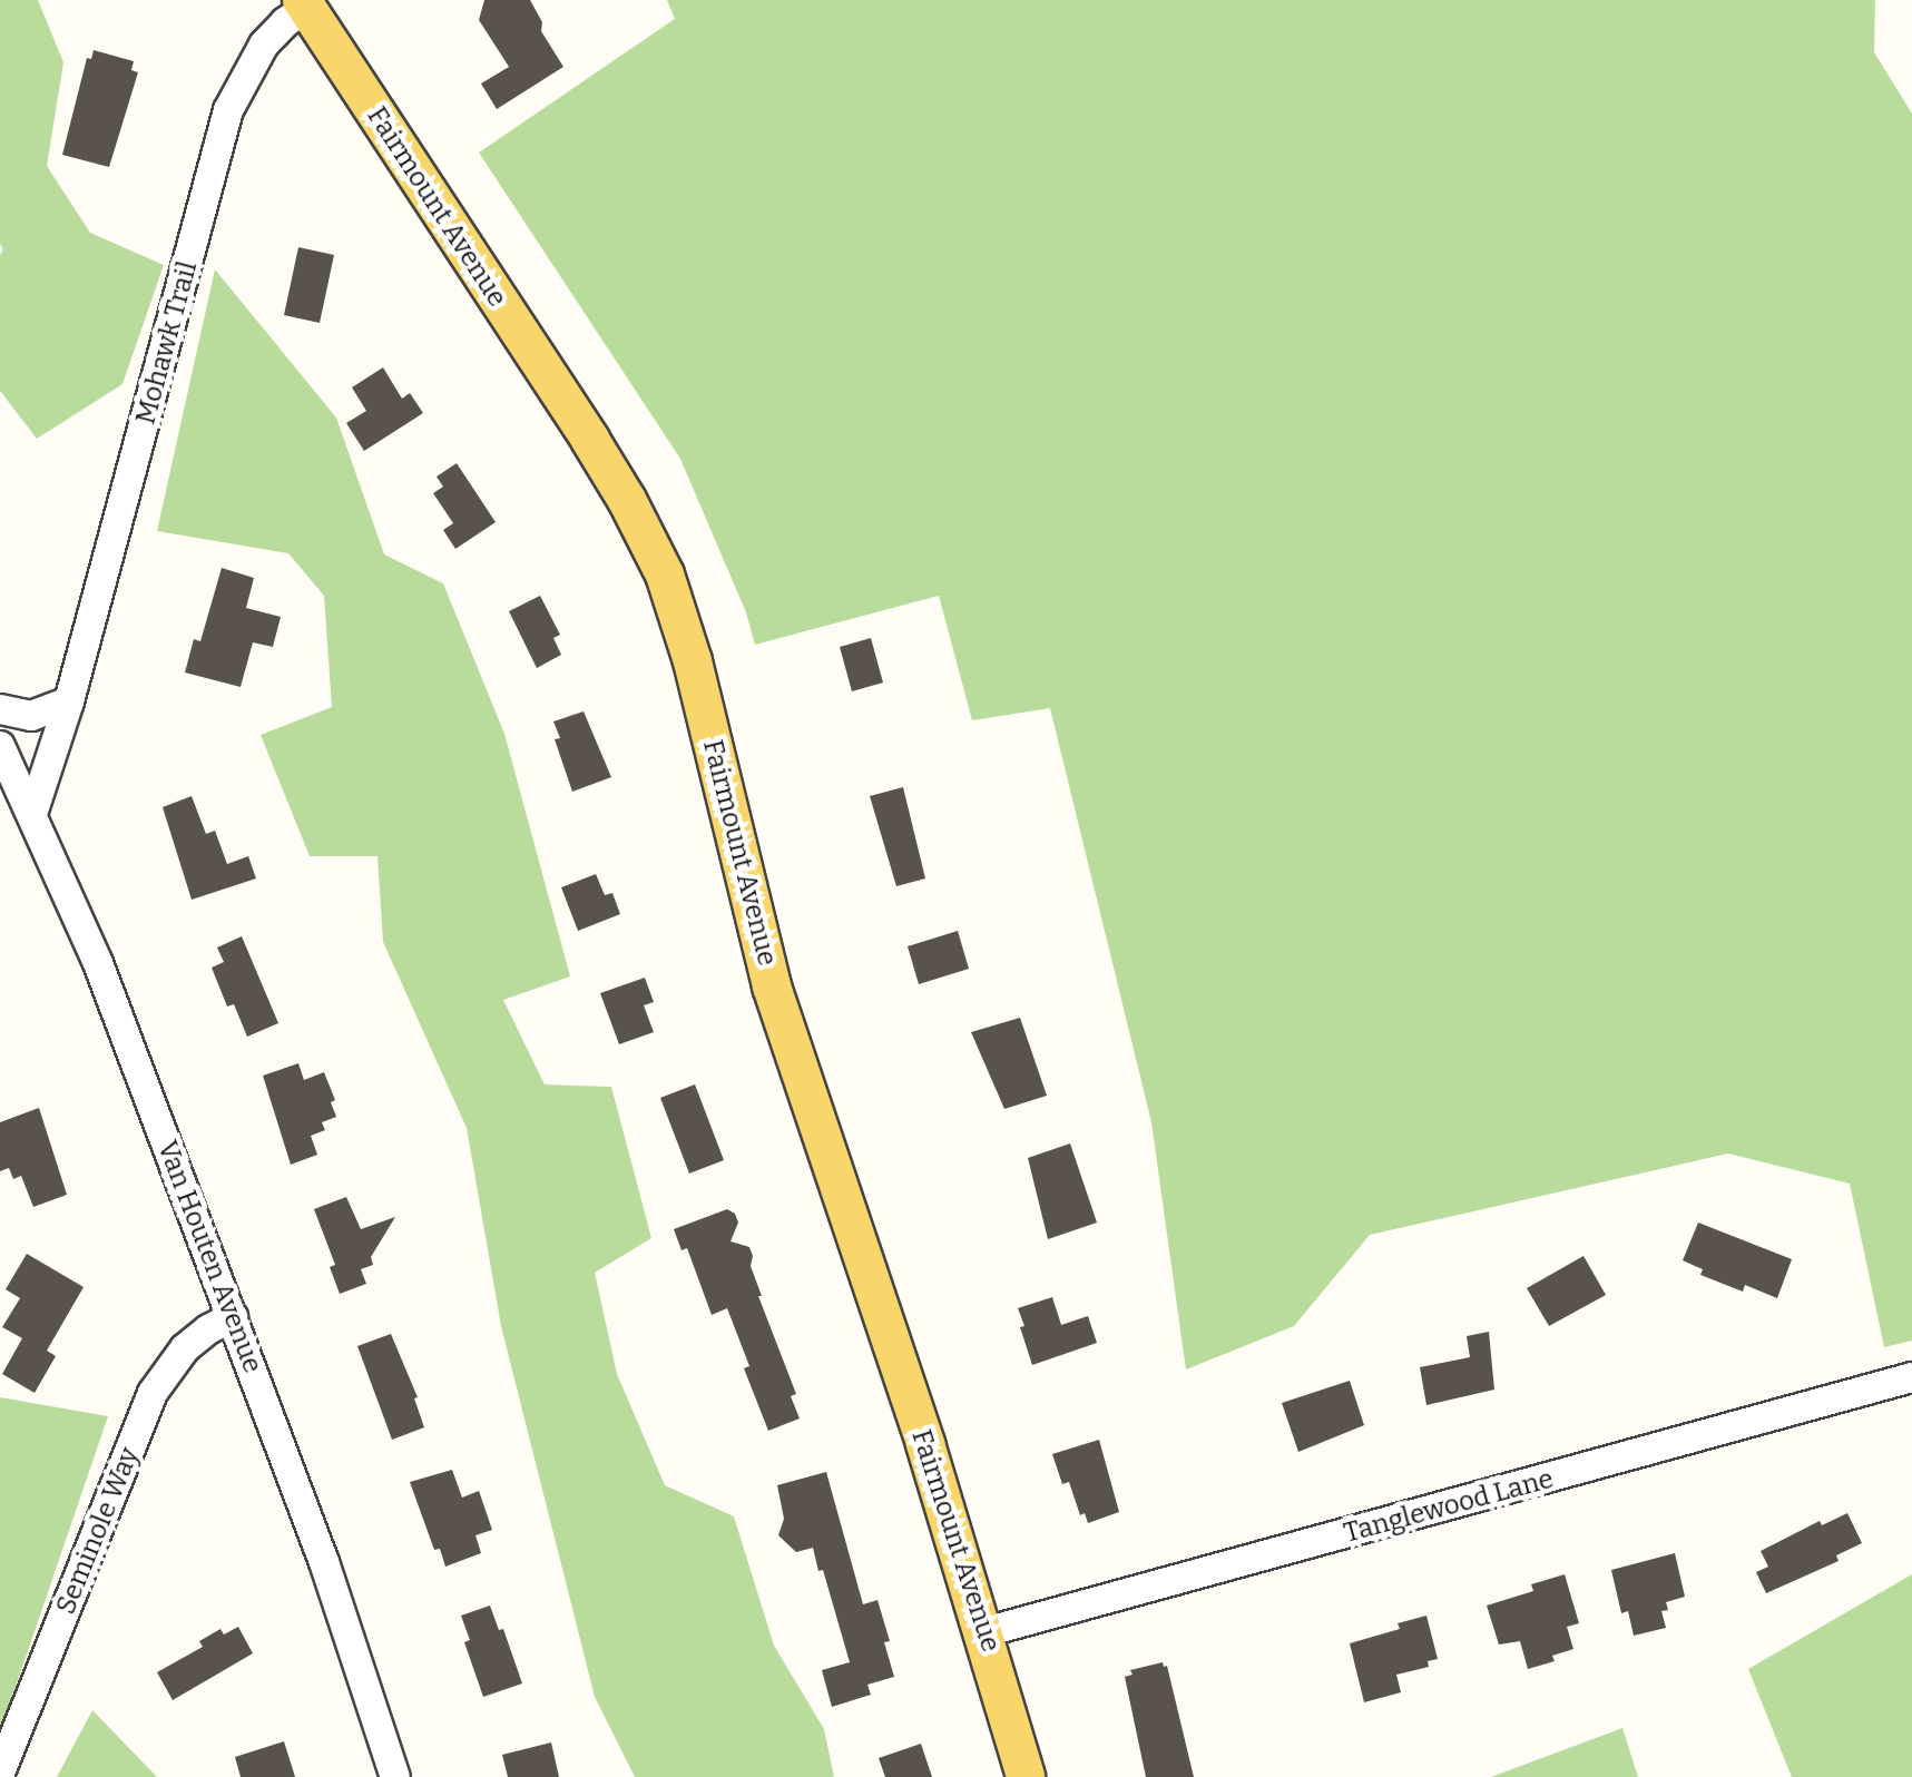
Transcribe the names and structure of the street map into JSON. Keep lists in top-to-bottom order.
{
  "streets": {
    "main road": ["Fairmount Avenue"],
    "street": [
      "Mohawk Trail",
      "Van Houten Avenue",
      "Tanglewood Lane",
      "Seminole Way"
    ]
  },
  "crossings": [
    ["Fairmount Avenue", "Mohawk Trail"],
    ["Fairmount Avenue", "Tanglewood Lane"],
    ["Mohawk Trail", "Van Houten Avenue"],
    ["Van Houten Avenue", "Seminole Way"]
  ]
}
